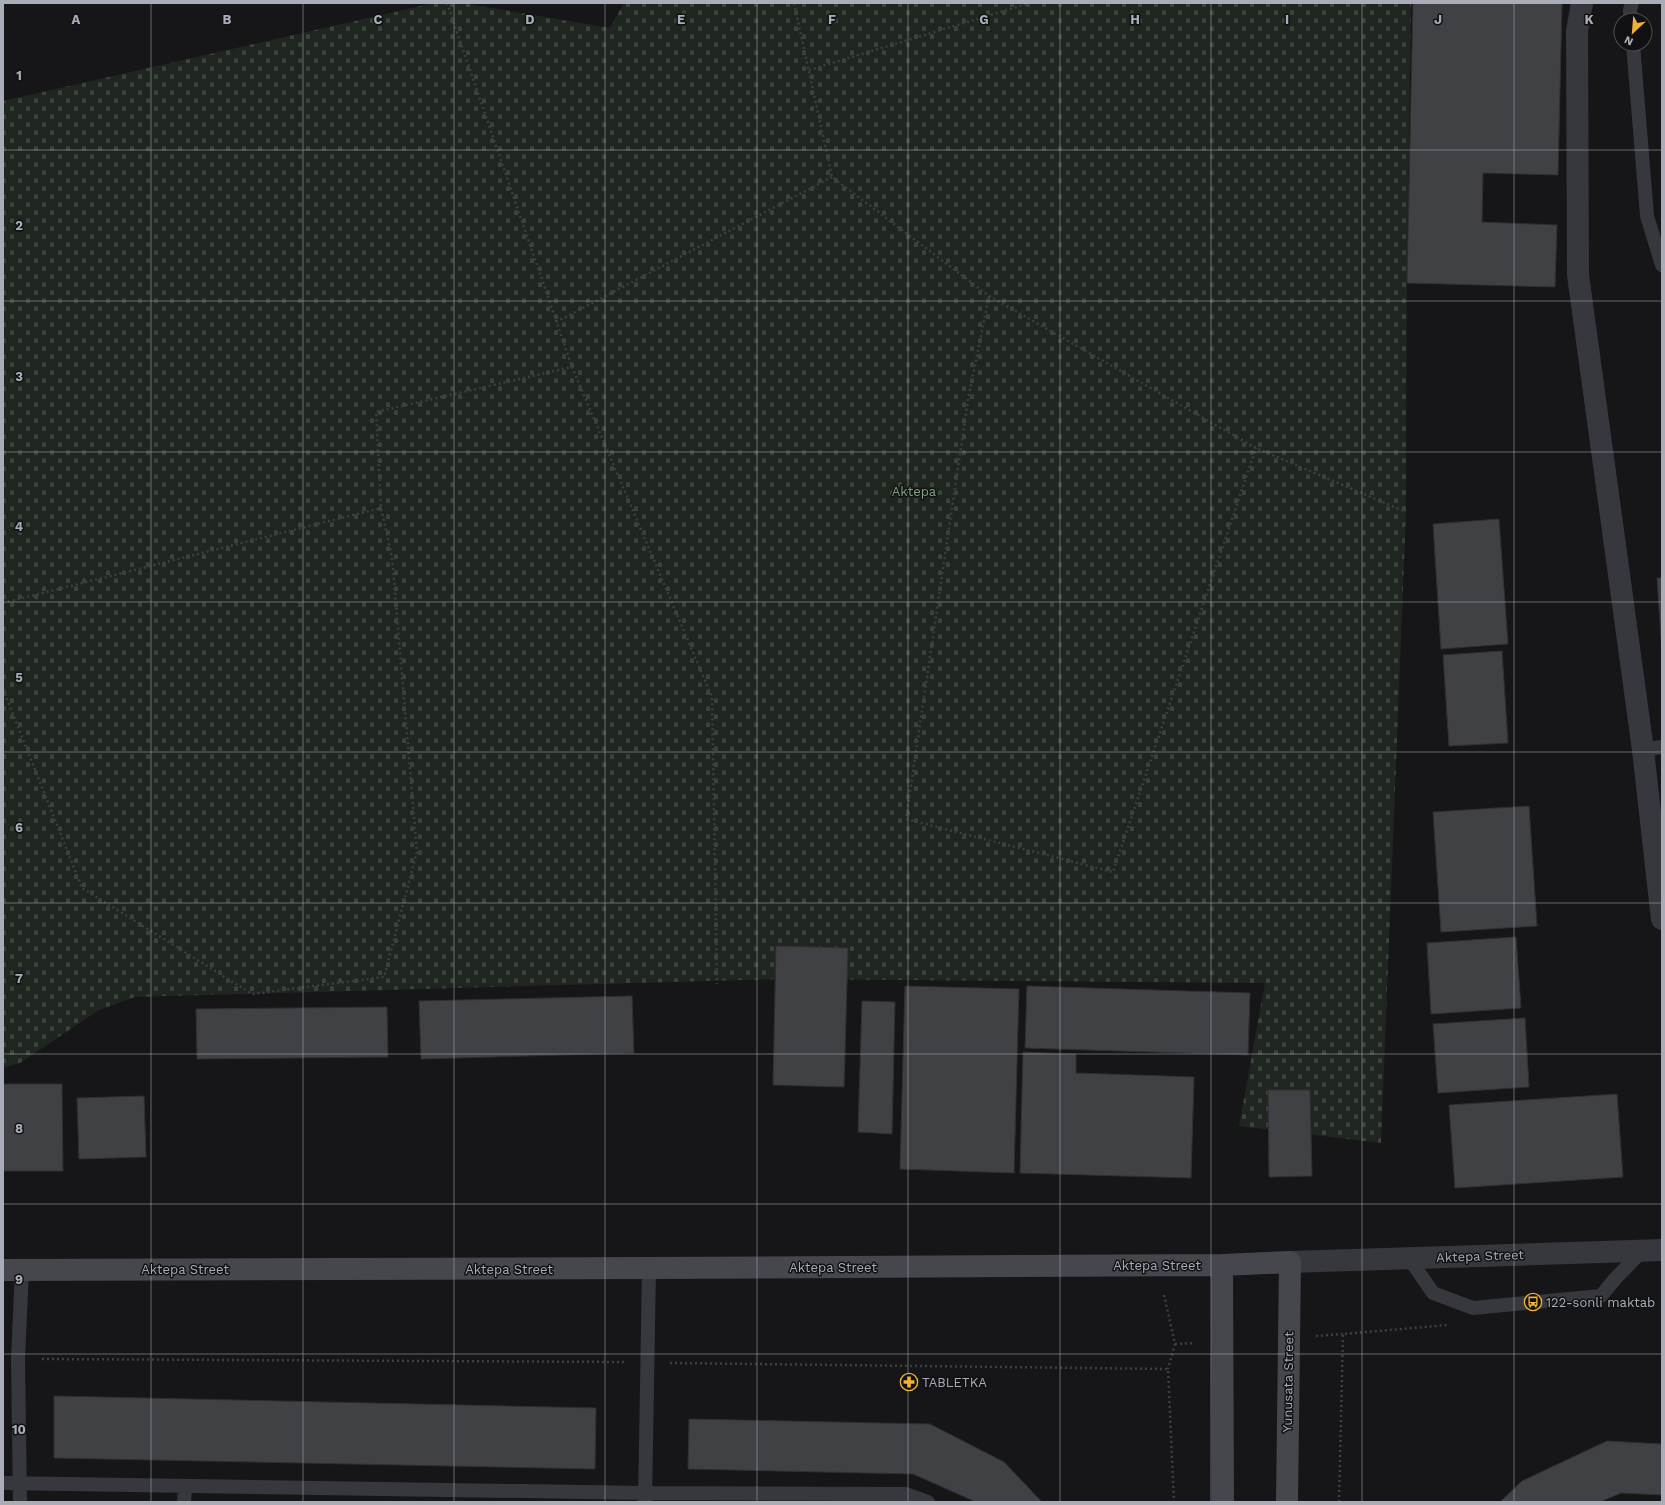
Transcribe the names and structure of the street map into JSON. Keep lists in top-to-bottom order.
{
  "streets": {
    "street": ["Aktepa Street", "Yunusata Street"]
  },
  "crossings": [
    ["Aktepa Street", "Yunusata Street"]
  ],
  "parks": ["Aktepa"],
  "places": {
    "bus stop": ["122-sonli maktab"],
    "pharmacy": ["TABLETKA"]
  },
  "north": "bottom left",
  "grid": {
    "columns": [
      "A",
      "B",
      "C",
      "D",
      "E",
      "F",
      "G",
      "H",
      "I",
      "J",
      "K"
    ],
    "rows": [
      "1",
      "2",
      "3",
      "4",
      "5",
      "6",
      "7",
      "8",
      "9",
      "10"
    ]
  }
}
